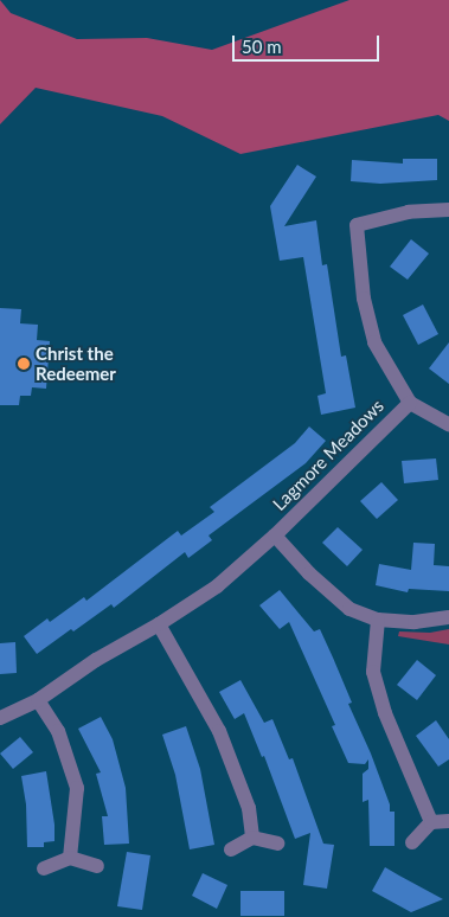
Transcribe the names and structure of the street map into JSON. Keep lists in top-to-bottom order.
{
  "streets": {
    "street": ["Lagmore Meadows"]
  },
  "places": ["Christ the Redeemer"],
  "scale_bar": "50 m"
}
